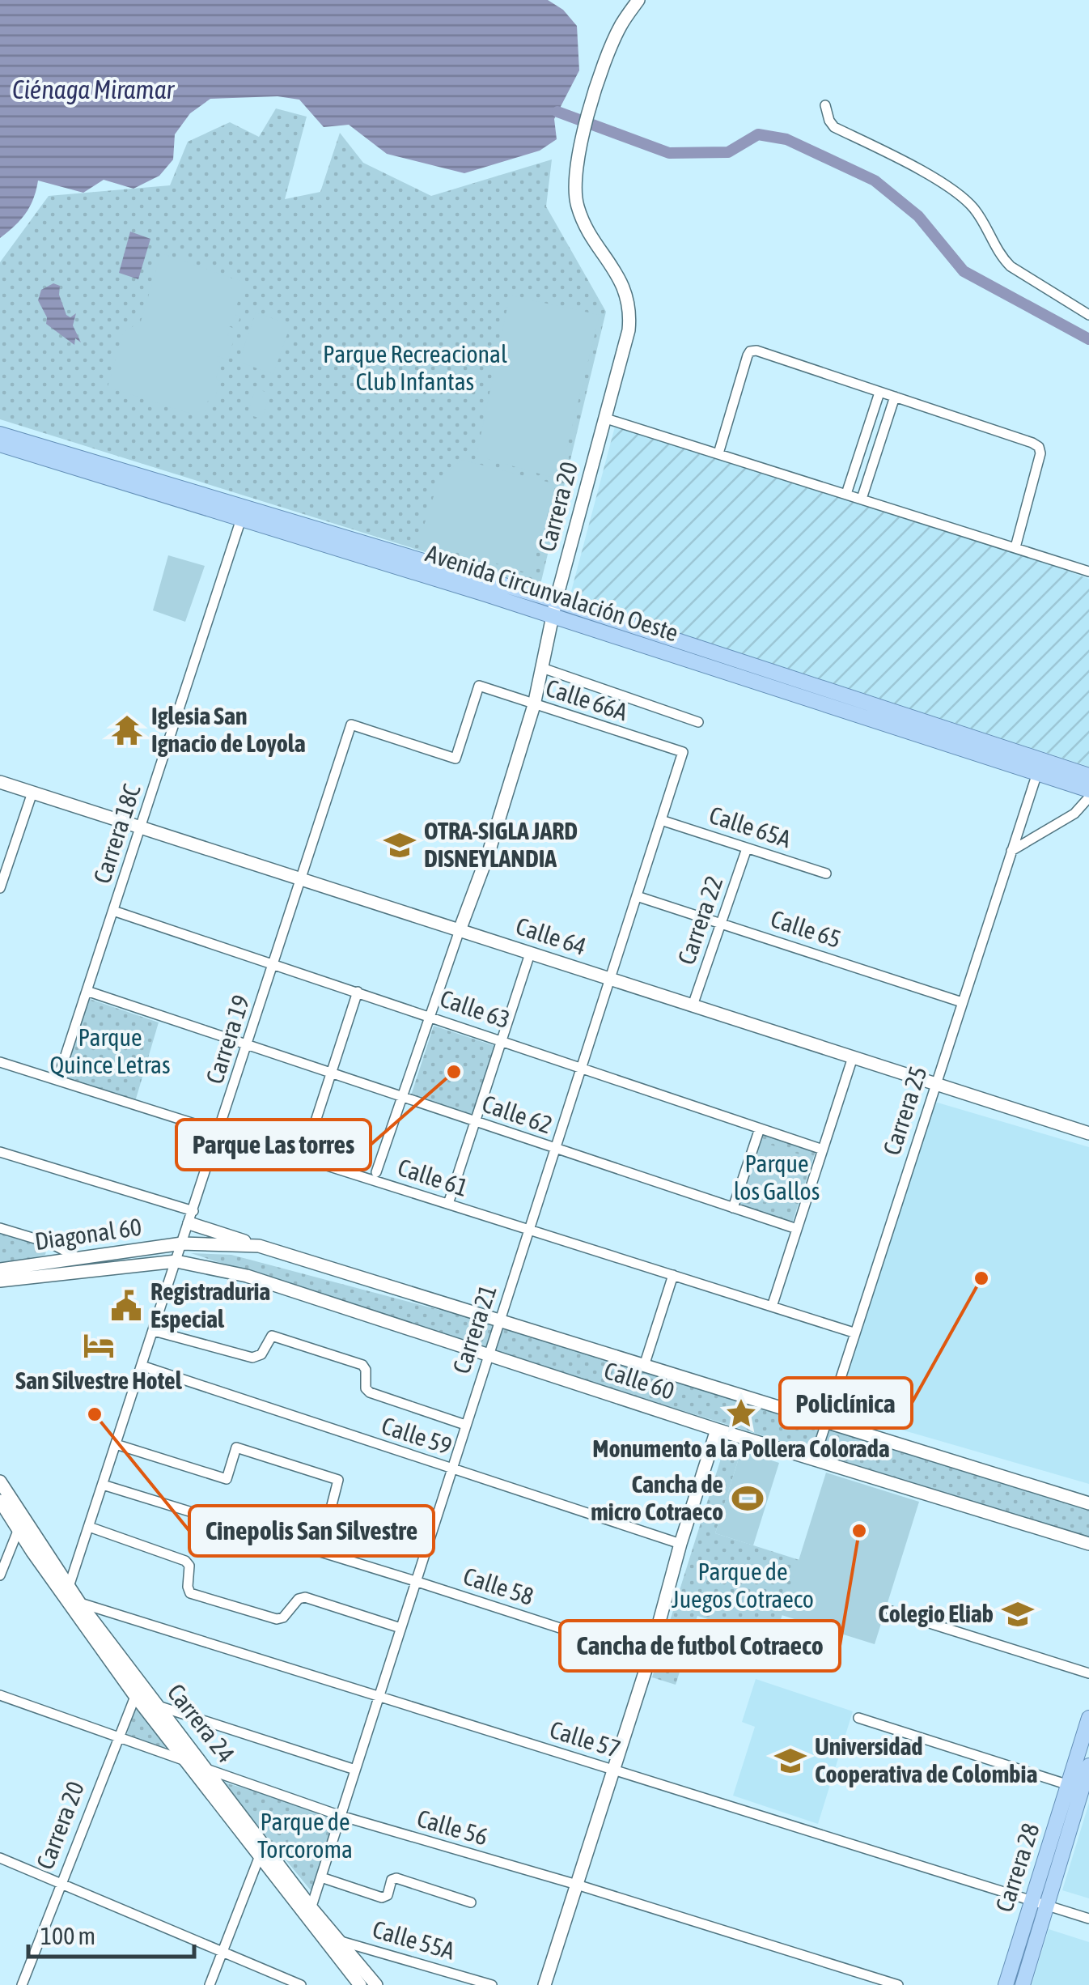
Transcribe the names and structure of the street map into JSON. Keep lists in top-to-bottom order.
{
  "streets": {
    "main road": ["Avenida Circunvalación Oeste", "Carrera 28"],
    "street": [
      "Carrera 20",
      "Calle 66A",
      "Calle 65A",
      "Carrera 18C",
      "Carrera 22",
      "Calle 65",
      "Calle 64",
      "Calle 63",
      "Carrera 19",
      "Carrera 25",
      "Calle 62",
      "Calle 61",
      "Diagonal 60",
      "Carrera 21",
      "Calle 60",
      "Calle 59",
      "Calle 58",
      "Carrera 24",
      "Calle 57",
      "Calle 56",
      "Calle 55A"
    ]
  },
  "crossings": [
    ["Carrera 20", "Avenida Circunvalación Oeste"],
    ["Carrera 20", "Calle 66A"],
    ["Carrera 20", "Calle 64"],
    ["Carrera 20", "Calle 63"],
    ["Carrera 20", "Calle 62"],
    ["Carrera 20", "Carrera 24"],
    ["Carrera 20", "Calle 56"],
    ["Avenida Circunvalación Oeste", "Carrera 18C"],
    ["Avenida Circunvalación Oeste", "Carrera 25"],
    ["Calle 66A", "Carrera 19"],
    ["Calle 66A", "Carrera 21"],
    ["Calle 65A", "Carrera 22"],
    ["Calle 65A", "Carrera 21"],
    ["Carrera 18C", "Calle 64"],
    ["Carrera 18C", "Calle 63"],
    ["Carrera 18C", "Calle 62"],
    ["Carrera 18C", "Calle 61"],
    ["Carrera 22", "Calle 65"],
    ["Carrera 22", "Calle 64"],
    ["Calle 65", "Carrera 25"],
    ["Calle 65", "Carrera 21"],
    ["Calle 64", "Carrera 19"],
    ["Calle 64", "Carrera 25"],
    ["Calle 64", "Carrera 21"],
    ["Calle 63", "Carrera 19"],
    ["Calle 63", "Carrera 21"],
    ["Carrera 19", "Calle 62"],
    ["Carrera 19", "Calle 61"],
    ["Carrera 19", "Diagonal 60"],
    ["Carrera 19", "Calle 60"],
    ["Carrera 19", "Calle 59"],
    ["Carrera 19", "Calle 58"],
    ["Carrera 19", "Carrera 24"],
    ["Carrera 19", "Calle 57"],
    ["Carrera 25", "Calle 61"],
    ["Carrera 25", "Calle 60"],
    ["Calle 62", "Carrera 21"],
    ["Calle 61", "Carrera 21"],
    ["Diagonal 60", "Calle 60"],
    ["Carrera 21", "Calle 60"],
    ["Carrera 21", "Calle 59"],
    ["Carrera 21", "Calle 58"],
    ["Carrera 21", "Carrera 24"],
    ["Carrera 21", "Calle 57"],
    ["Carrera 21", "Calle 56"],
    ["Carrera 24", "Calle 57"],
    ["Carrera 24", "Calle 56"],
    ["Carrera 24", "Calle 55A"],
    ["Calle 57", "Carrera 28"]
  ],
  "water": ["Ciénaga Miramar"],
  "parks": [
    "Parque Recreacional Club Infantas",
    "Parque Quince Letras",
    "Parque los Gallos",
    "Parque de Juegos Cotraeco",
    "Parque de Torcoroma"
  ],
  "places": {
    "temple": ["Iglesia San Ignacio de Loyola"],
    "school or university": ["OTRA-SIGLA JARD DISNEYLANDIA", "Colegio Eliab", "Universidad Cooperativa de Colombia"],
    "other": [
      "Parque Las torres",
      "Policlínica",
      "Cinepolis San Silvestre",
      "Cancha de futbol Cotraeco"
    ],
    "public building": ["Registraduria Especial"],
    "hotel": ["San Silvestre Hotel"],
    "place": ["Monumento a la Pollera Colorada"],
    "sports": ["Cancha de micro Cotraeco"]
  },
  "scale_bar": "100 m"
}
